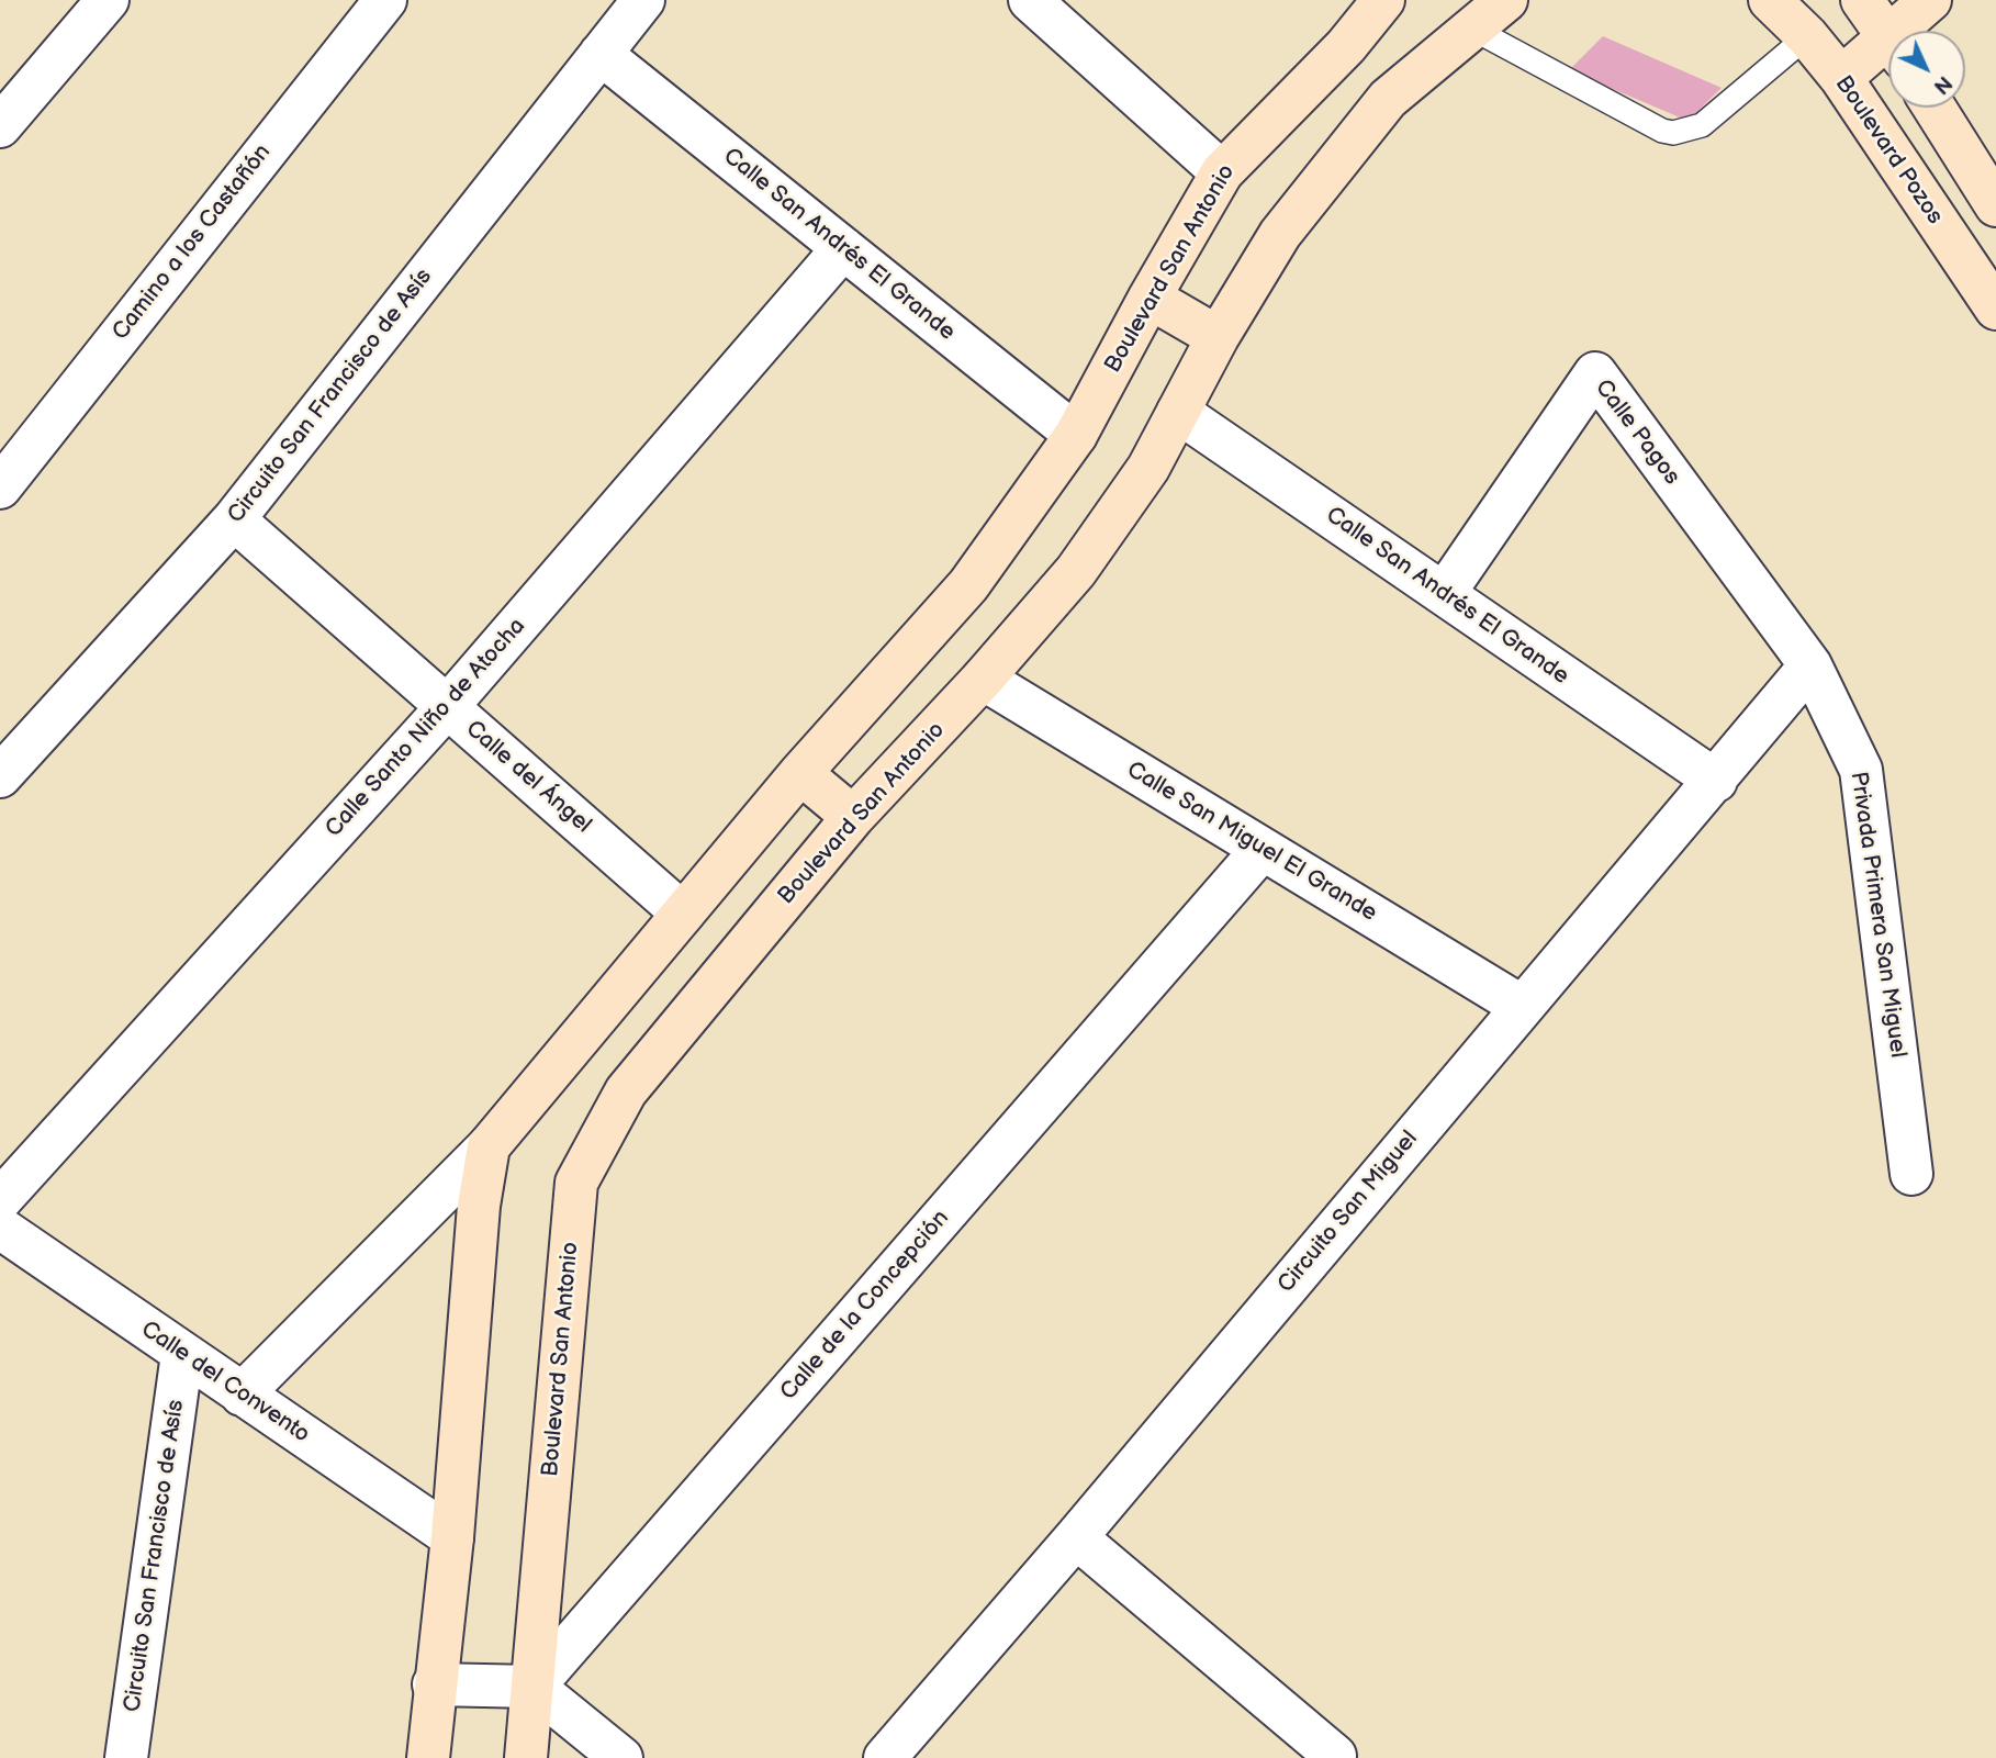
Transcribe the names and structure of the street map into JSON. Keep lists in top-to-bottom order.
{
  "streets": {
    "street": [
      "Boulevard Pozos",
      "Camino a los Castañón",
      "Calle San Andrés El Grande",
      "Boulevard San Antonio",
      "Circuito San Francisco de Asís",
      "Calle Pagos",
      "Calle Santo Niño de Atocha",
      "Calle del Ángel",
      "Calle San Miguel El Grande",
      "Privada Primera San Miguel",
      "Circuito San Miguel",
      "Calle de la Concepción",
      "Calle del Convento"
    ]
  },
  "crossings": [
    ["Calle San Andrés El Grande", "Boulevard San Antonio"],
    ["Calle San Andrés El Grande", "Circuito San Francisco de Asís"],
    ["Calle San Andrés El Grande", "Calle Pagos"],
    ["Calle San Andrés El Grande", "Calle Santo Niño de Atocha"],
    ["Calle San Andrés El Grande", "Circuito San Miguel"],
    ["Boulevard San Antonio", "Calle del Ángel"],
    ["Boulevard San Antonio", "Calle San Miguel El Grande"],
    ["Boulevard San Antonio", "Calle de la Concepción"],
    ["Circuito San Francisco de Asís", "Calle del Ángel"],
    ["Circuito San Francisco de Asís", "Calle del Convento"],
    ["Calle Pagos", "Privada Primera San Miguel"],
    ["Calle Pagos", "Circuito San Miguel"],
    ["Calle Santo Niño de Atocha", "Calle del Ángel"],
    ["Calle San Miguel El Grande", "Circuito San Miguel"],
    ["Calle San Miguel El Grande", "Calle de la Concepción"],
    ["Privada Primera San Miguel", "Circuito San Miguel"]
  ],
  "north": "bottom right"
}
